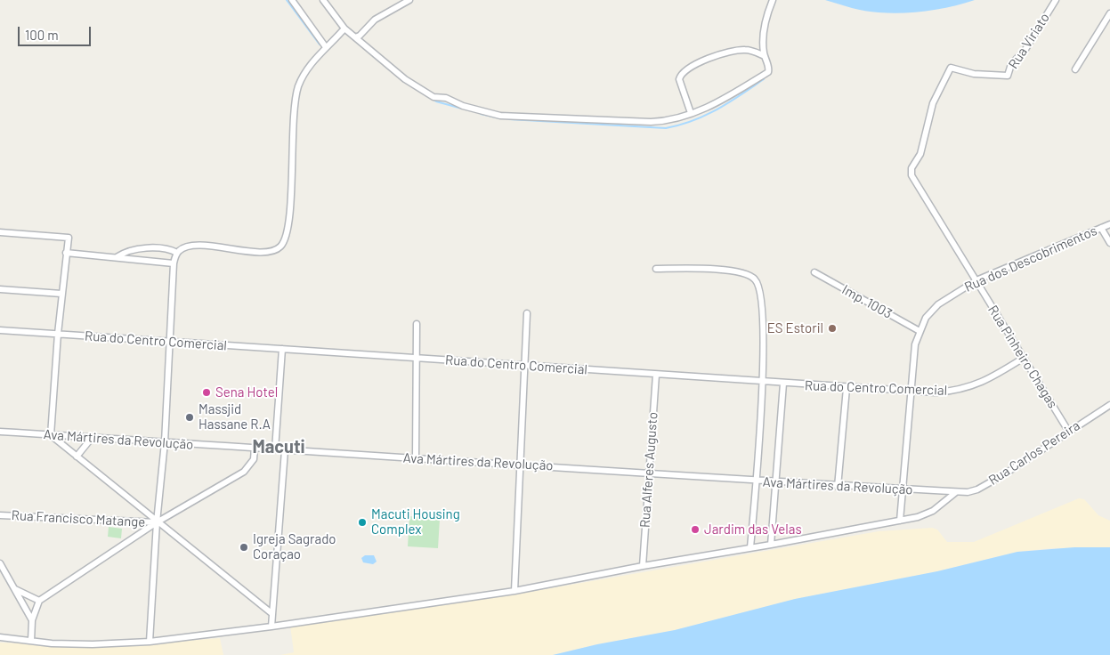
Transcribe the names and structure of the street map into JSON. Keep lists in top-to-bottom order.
{
  "streets": {
    "street": [
      "Rua Viriato",
      "Rua dos Descobrimentos",
      "Imp. 1003",
      "Rua do Centro Comercial",
      "Rua Pinheiro Chagas",
      "Ava Mártires da Revolução",
      "Rua Carlos Pereira",
      "Rua Alferes Augusto",
      "Rua Francisco Matange"
    ]
  },
  "crossings": [
    ["Rua Viriato", "Rua Pinheiro Chagas"],
    ["Rua dos Descobrimentos", "Imp. 1003"],
    ["Rua dos Descobrimentos", "Rua do Centro Comercial"],
    ["Rua dos Descobrimentos", "Rua Pinheiro Chagas"],
    ["Rua dos Descobrimentos", "Ava Mártires da Revolução"],
    ["Rua do Centro Comercial", "Rua Pinheiro Chagas"],
    ["Rua do Centro Comercial", "Rua Alferes Augusto"],
    ["Rua Pinheiro Chagas", "Rua Carlos Pereira"],
    ["Ava Mártires da Revolução", "Rua Carlos Pereira"],
    ["Ava Mártires da Revolução", "Rua Alferes Augusto"]
  ],
  "districts": ["Macuti"],
  "places": [
    "ES Estoril",
    "Sena Hotel",
    "Massjid Hassane R.A",
    "Macuti Housing Complex",
    "Jardim das Velas",
    "Igreja Sagrado Coraçao"
  ],
  "scale_bar": "100 m"
}
